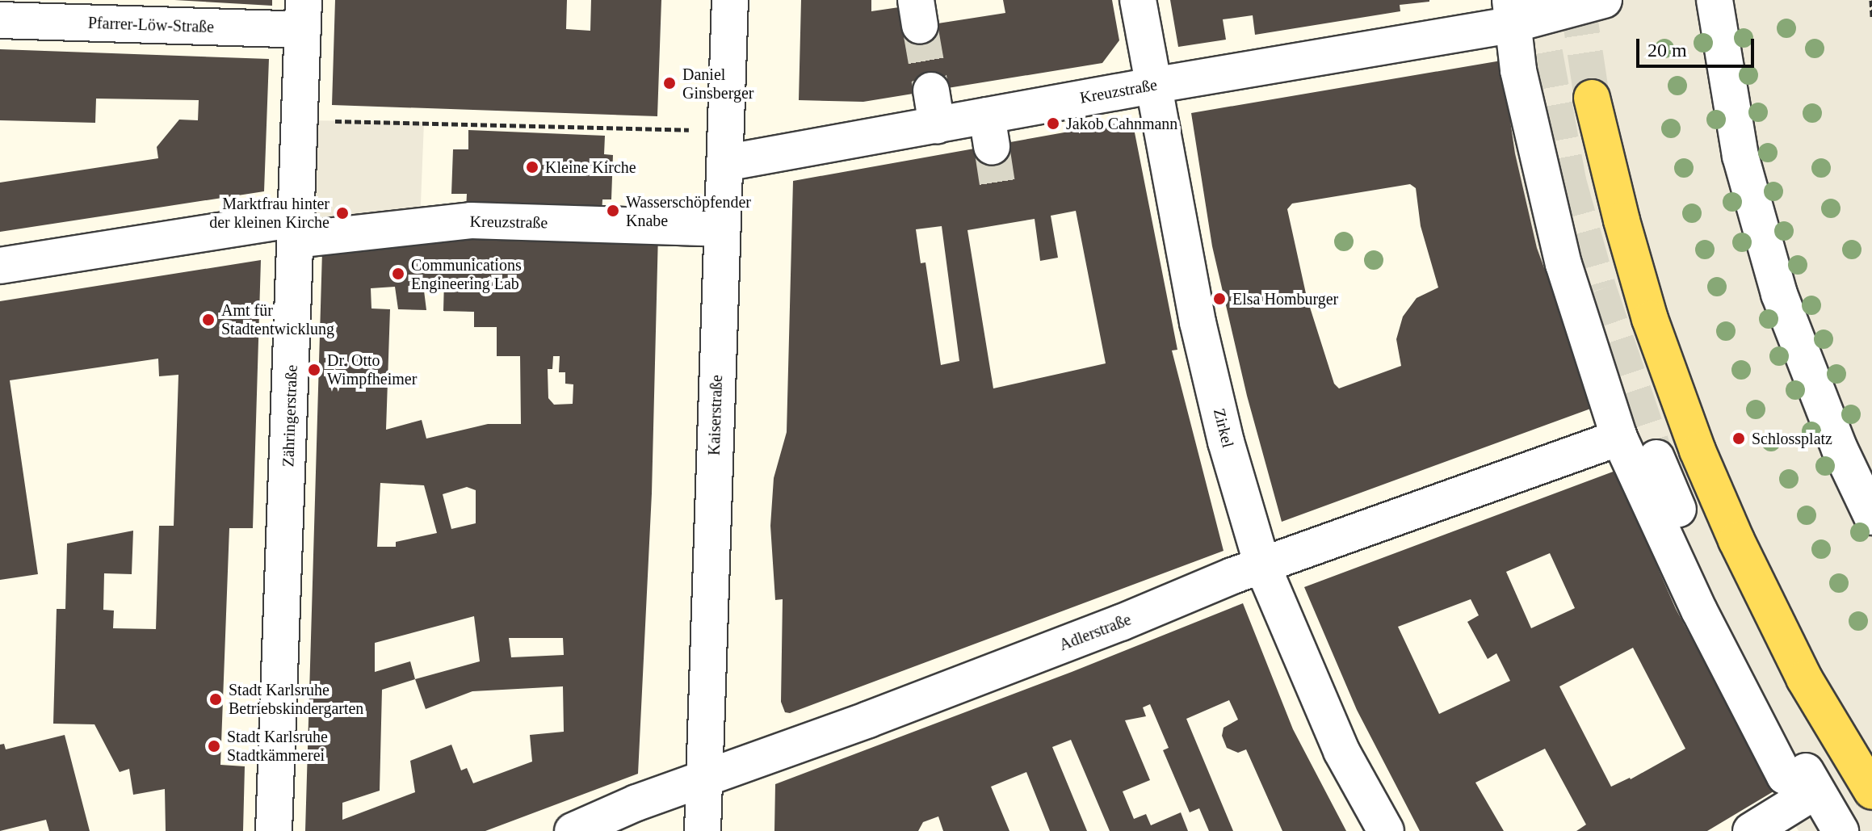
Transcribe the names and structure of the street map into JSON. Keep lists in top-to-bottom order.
{
  "streets": {
    "street": [
      "Pfarrer-Löw-Straße",
      "Kreuzstraße",
      "Kaiserstraße",
      "Zähringerstraße",
      "Zirkel",
      "Adlerstraße"
    ]
  },
  "crossings": [
    ["Pfarrer-Löw-Straße", "Zähringerstraße"],
    ["Kreuzstraße", "Kaiserstraße"],
    ["Kreuzstraße", "Zähringerstraße"],
    ["Kreuzstraße", "Zirkel"],
    ["Kaiserstraße", "Adlerstraße"],
    ["Zirkel", "Adlerstraße"]
  ],
  "places": [
    "Daniel Ginsberger",
    "Jakob Cahnmann",
    "Kleine Kirche",
    "Wasserschöpfender Knabe",
    "Marktfrau hinter der kleinen Kirche",
    "Communications Engineering Lab",
    "Elsa Homburger",
    "Amt für Stadtentwicklung",
    "Dr. Otto Wimpfheimer",
    "Schlossplatz",
    "Stadt Karlsruhe Betriebskindergarten",
    "Stadt Karlsruhe Stadtkämmerei"
  ],
  "scale_bar": "20 m"
}
